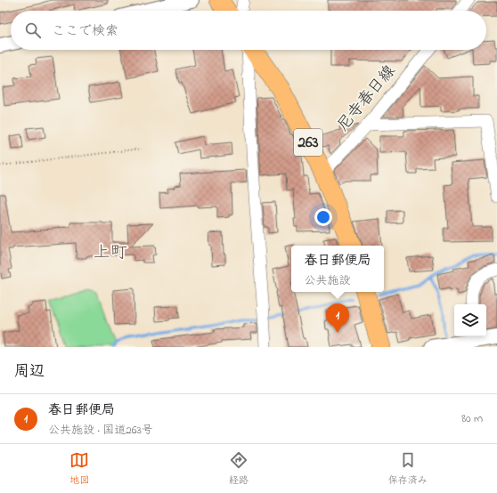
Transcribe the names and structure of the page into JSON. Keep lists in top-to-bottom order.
{
  "streets": {
    "highway": ["263"],
    "street": ["尼寺春日線"]
  },
  "crossings": [
    ["尼寺春日線", "263"]
  ],
  "districts": ["上町"],
  "page": {
    "search": "ここで検索",
    "popup": ["春日郵便局", "公共施設"],
    "pins": "1",
    "heading": "周辺",
    "list": [
      {
        "mark": "1",
        "name": "春日郵便局",
        "note": "公共施設 · 国道263号",
        "value": "80 m"
      }
    ],
    "nav": ["地図", "経路", "保存済み"]
  }
}
